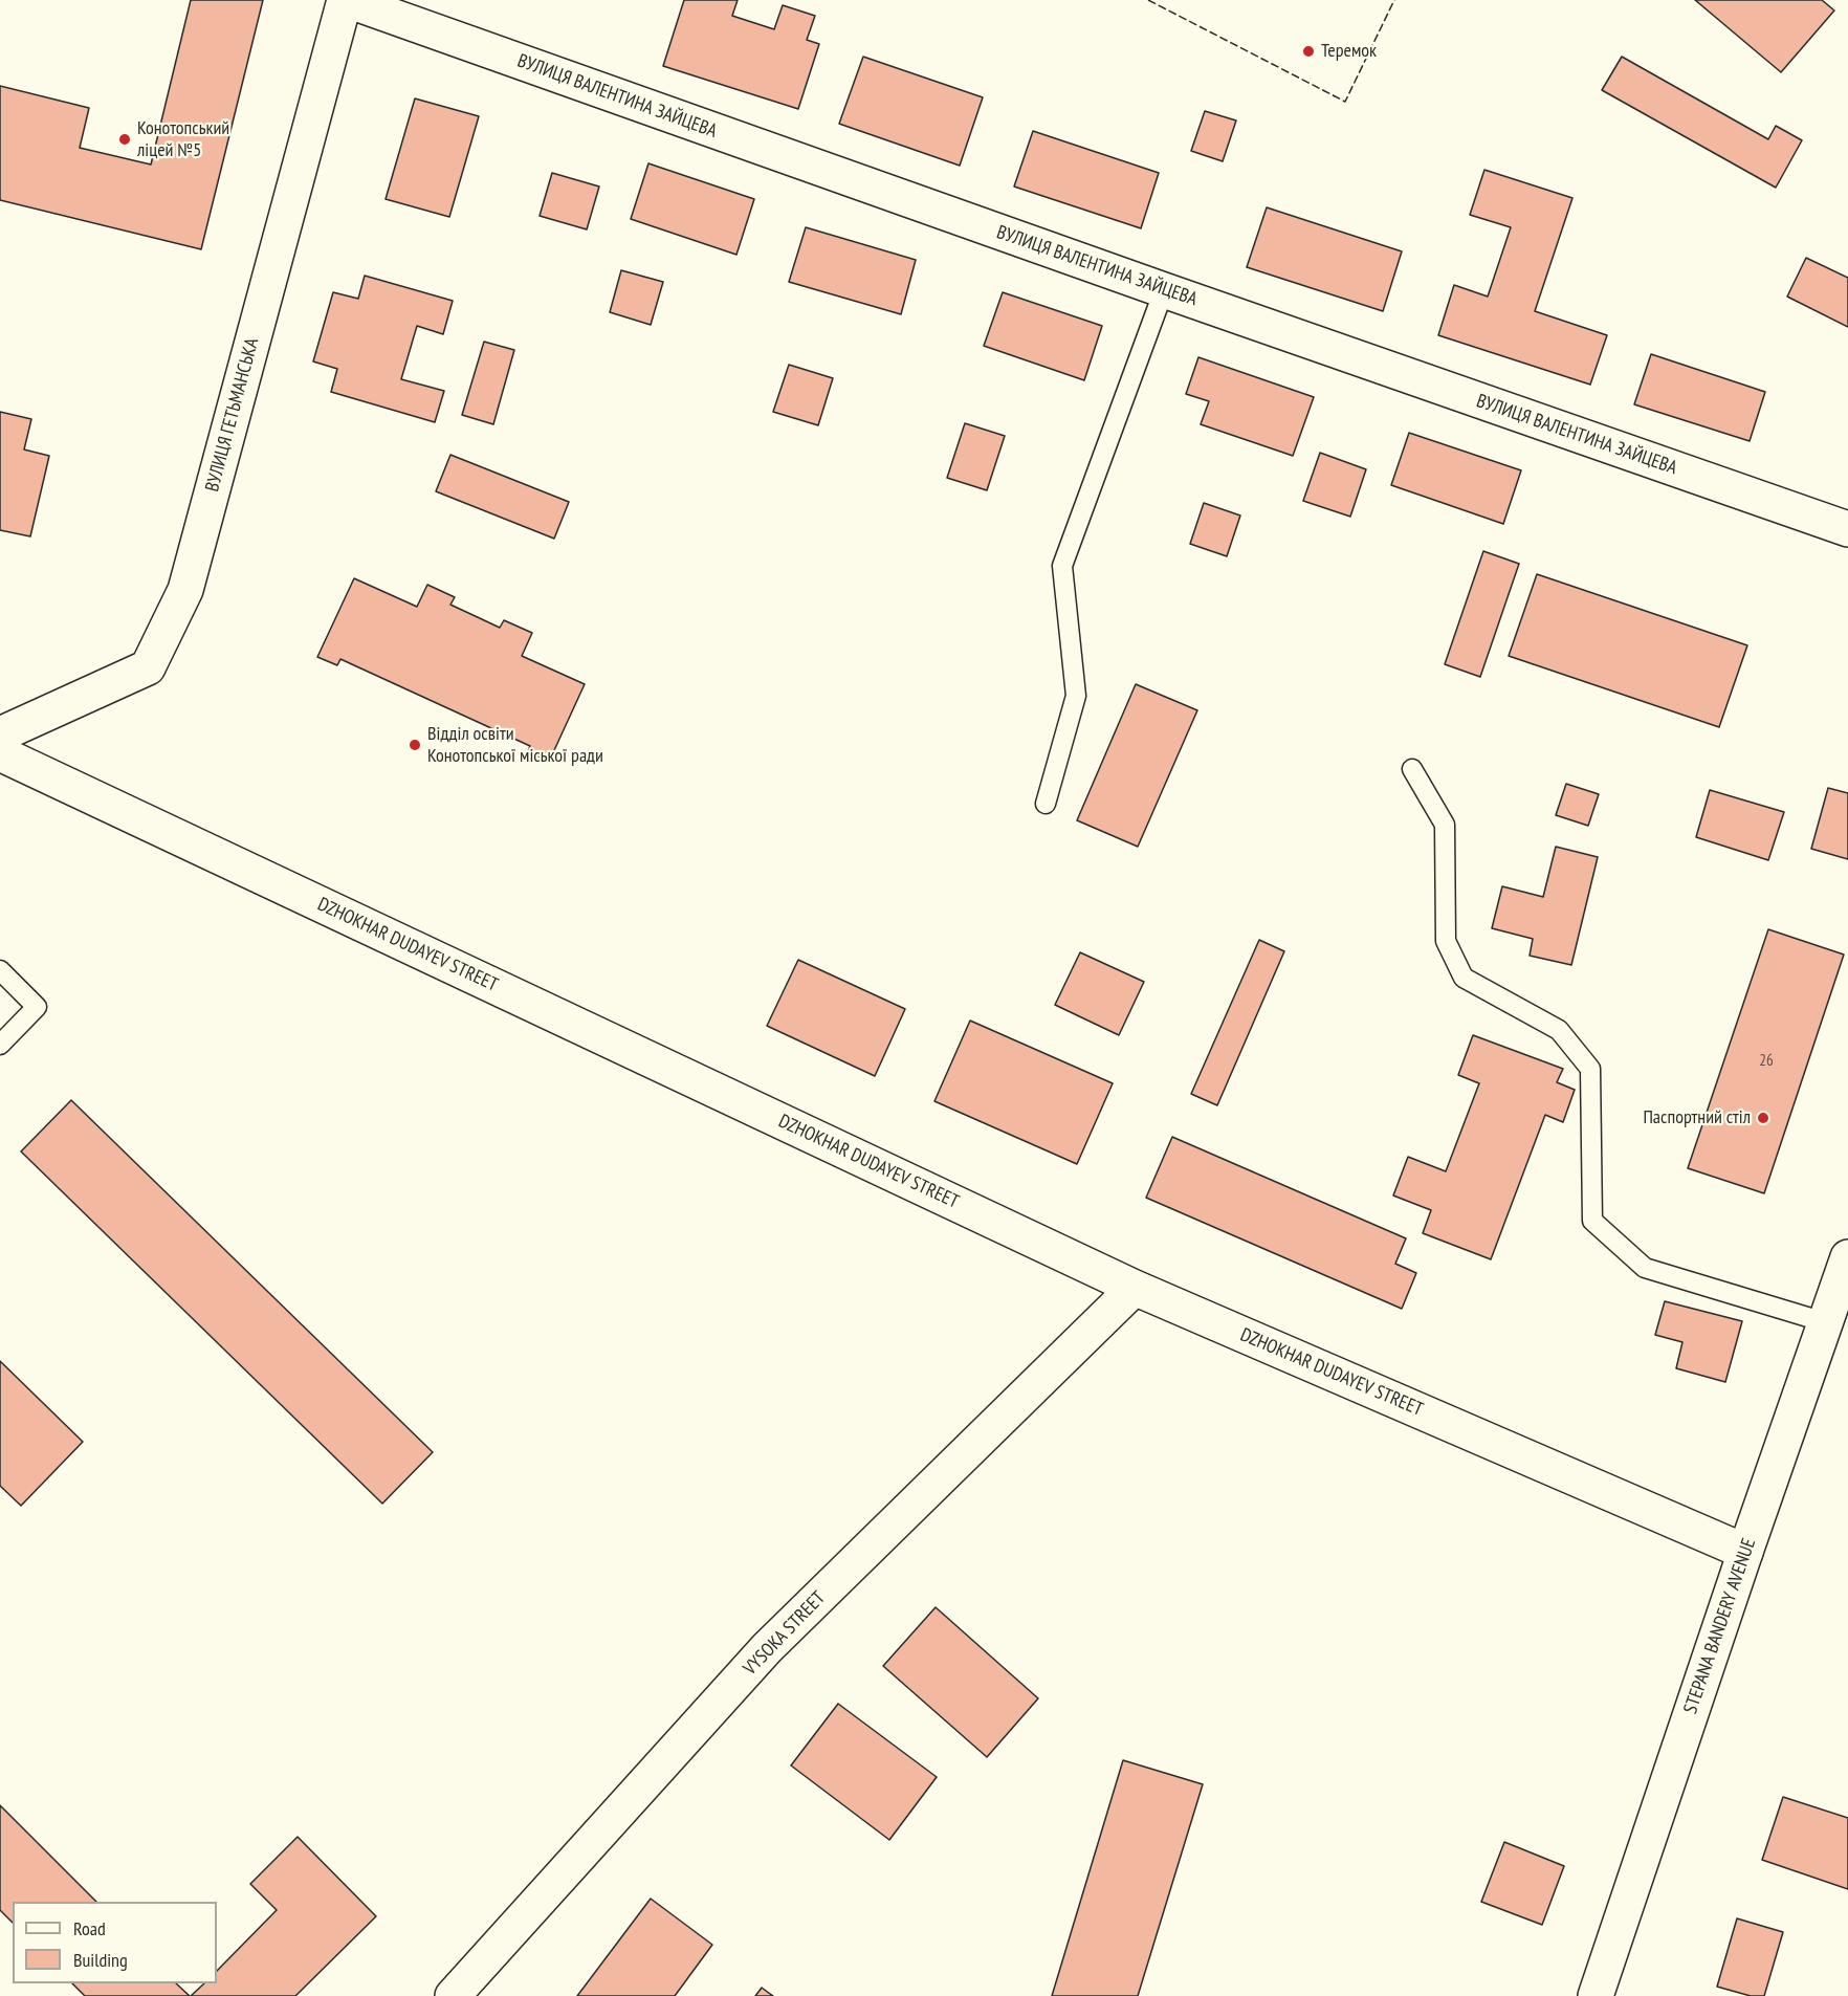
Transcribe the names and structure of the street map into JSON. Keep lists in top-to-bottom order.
{
  "streets": {
    "street": [
      "ВУЛИЦЯ ВАЛЕНТИНА ЗАЙЦЕВА",
      "ВУЛИЦЯ ГЕТЬМАНСЬКА",
      "DZHOKHAR DUDAYEV STREET",
      "STEPANA BANDERY AVENUE",
      "VYSOKA STREET"
    ]
  },
  "crossings": [
    ["ВУЛИЦЯ ВАЛЕНТИНА ЗАЙЦЕВА", "ВУЛИЦЯ ГЕТЬМАНСЬКА"],
    ["DZHOKHAR DUDAYEV STREET", "STEPANA BANDERY AVENUE"],
    ["DZHOKHAR DUDAYEV STREET", "VYSOKA STREET"]
  ],
  "places": [
    "Теремок",
    "Конотопський ліцей №5",
    "Відділ освіти Конотопської міської ради",
    "Паспортний стіл"
  ],
  "house_numbers": ["26"],
  "legend": ["Road", "Building"]
}
